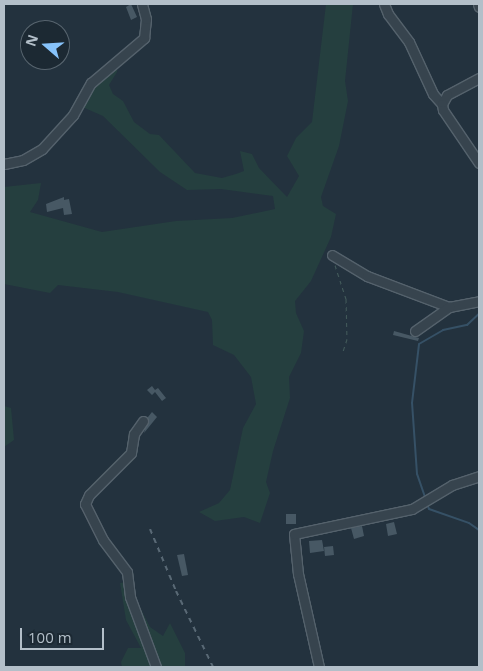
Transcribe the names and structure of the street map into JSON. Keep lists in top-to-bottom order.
{
  "scale_bar": "100 m",
  "north": "left"
}
